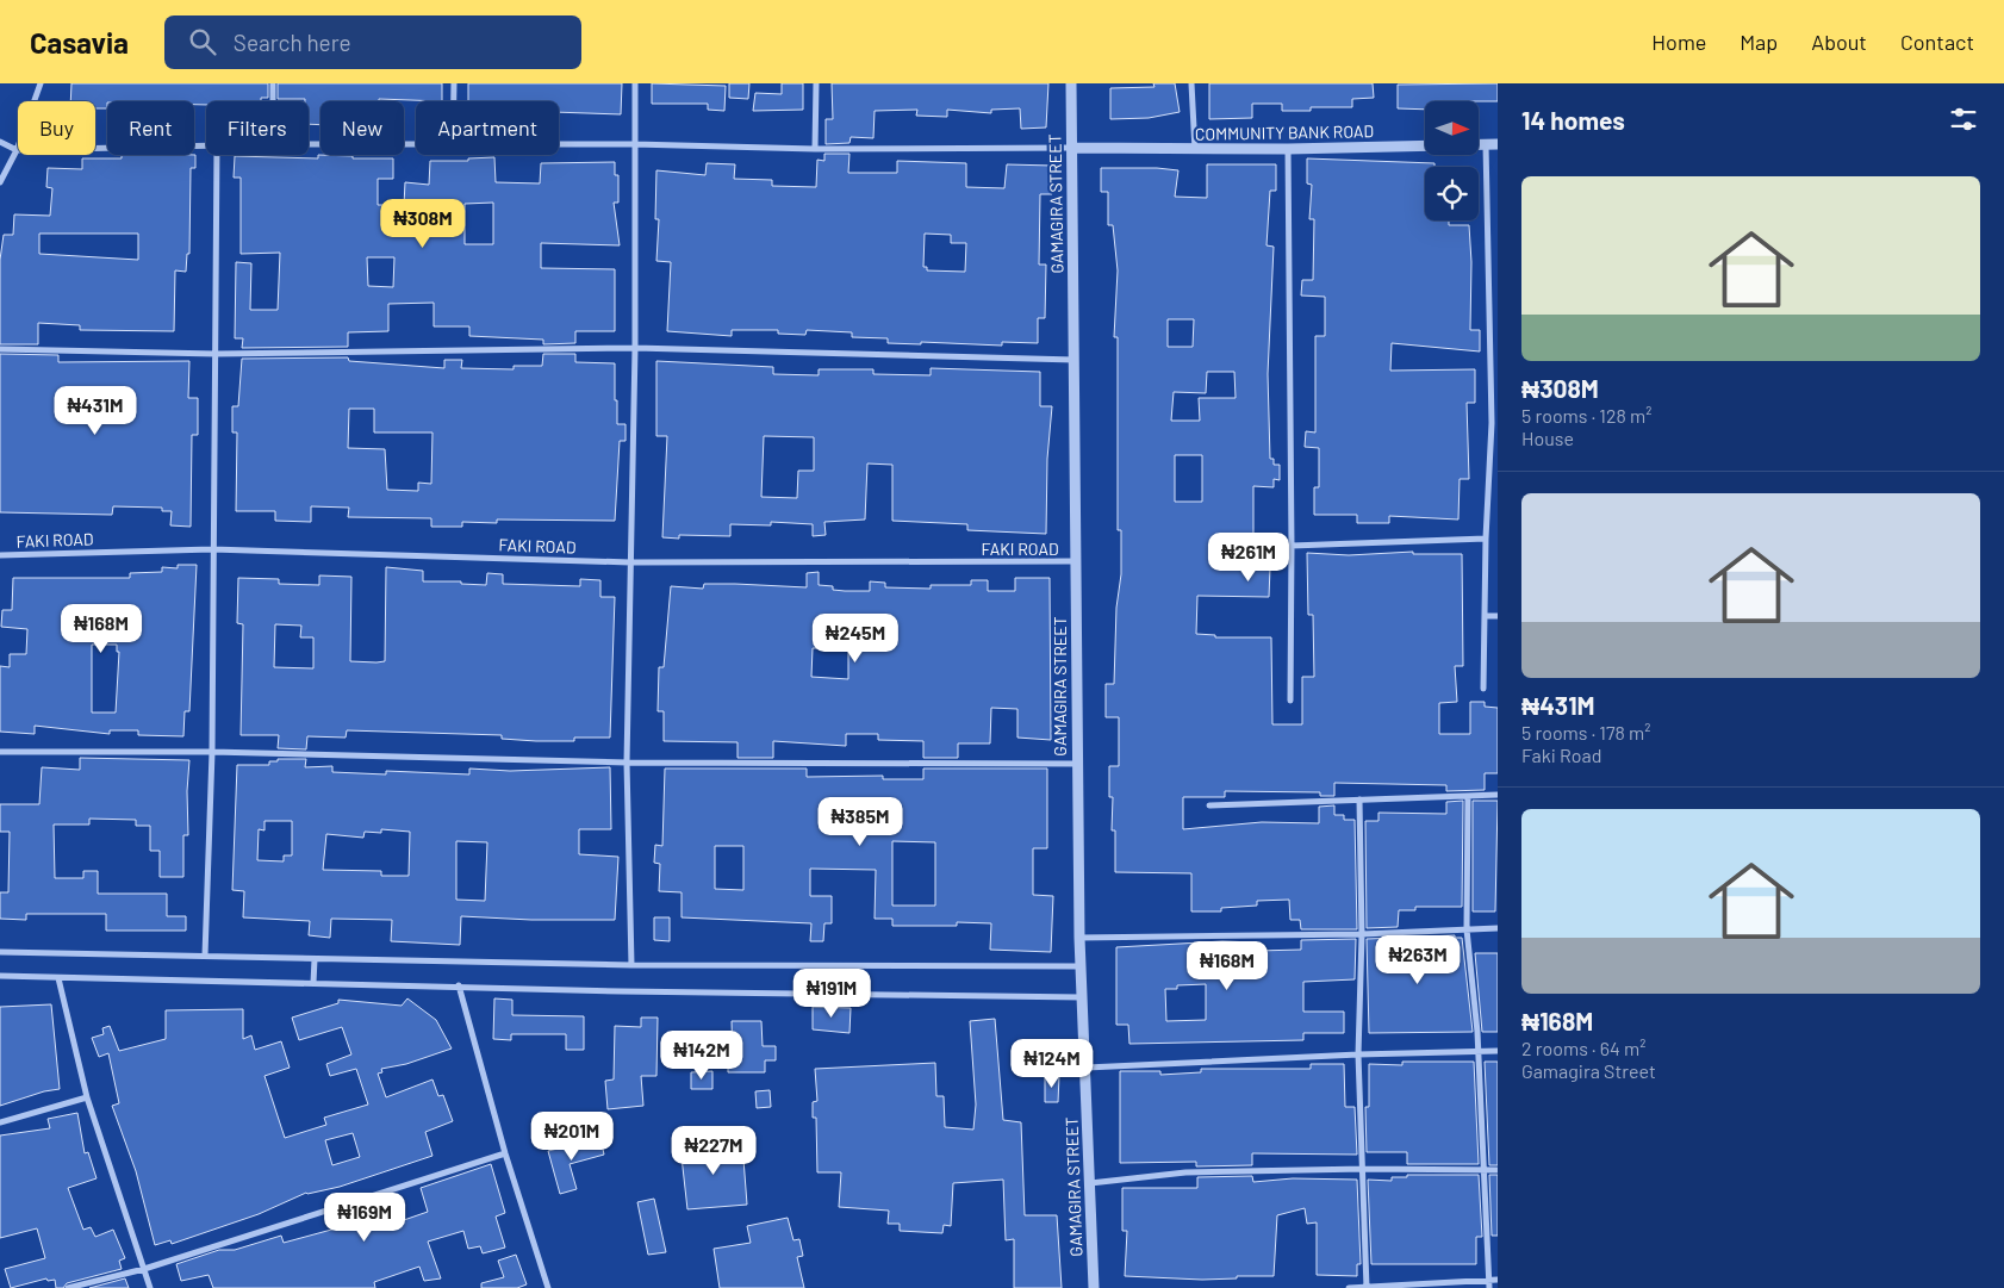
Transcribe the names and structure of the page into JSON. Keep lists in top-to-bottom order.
{
  "streets": {
    "street": ["COMMUNITY BANK ROAD", "GAMAGIRA STREET", "FAKI ROAD"]
  },
  "crossings": [
    ["COMMUNITY BANK ROAD", "GAMAGIRA STREET"],
    ["GAMAGIRA STREET", "FAKI ROAD"]
  ],
  "north": "right",
  "page": {
    "header": "Casavia",
    "search": "Search here",
    "nav": [
      "Home",
      "Map",
      "About",
      "Contact"
    ],
    "heading": "14 homes",
    "chip": [
      "Buy",
      "Rent",
      "Filters",
      "New",
      "Apartment"
    ],
    "list": [
      {
        "name": "₦308M",
        "note": "5 rooms · 128 m² · House"
      },
      {
        "name": "₦431M",
        "note": "5 rooms · 178 m² · Faki Road"
      },
      {
        "name": "₦168M",
        "note": "2 rooms · 64 m² · Gamagira Street"
      }
    ],
    "price": [
      "₦308M",
      "₦431M",
      "₦261M",
      "₦168M",
      "₦245M",
      "₦385M",
      "₦263M",
      "₦168M",
      "₦191M",
      "₦142M",
      "₦124M",
      "₦201M",
      "₦227M",
      "₦169M"
    ]
  }
}
